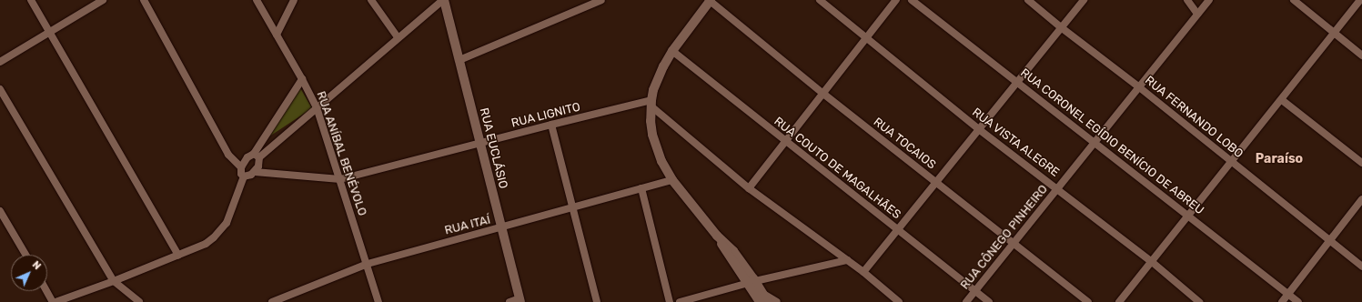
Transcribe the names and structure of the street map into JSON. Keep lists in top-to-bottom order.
{
  "streets": {
    "street": [
      "RUA LIGNITO",
      "RUA FERNANDO LOBO",
      "RUA CORONEL EGÍDIO BENÍCIO DE ABREU",
      "RUA VISTA ALEGRE",
      "RUA TOCAIOS",
      "RUA EUCLÁSIO",
      "RUA ANÍBAL BENÉVOLO",
      "RUA COUTO DE MAGALHÃES",
      "RUA ITAÍ",
      "RUA CÔNEGO PINHEIRO"
    ]
  },
  "crossings": [
    ["RUA LIGNITO", "RUA EUCLÁSIO"],
    ["RUA LIGNITO", "RUA ANÍBAL BENÉVOLO"],
    ["RUA FERNANDO LOBO", "RUA CÔNEGO PINHEIRO"],
    ["RUA CORONEL EGÍDIO BENÍCIO DE ABREU", "RUA CÔNEGO PINHEIRO"],
    ["RUA VISTA ALEGRE", "RUA CÔNEGO PINHEIRO"],
    ["RUA TOCAIOS", "RUA CÔNEGO PINHEIRO"],
    ["RUA EUCLÁSIO", "RUA ITAÍ"],
    ["RUA ANÍBAL BENÉVOLO", "RUA ITAÍ"],
    ["RUA COUTO DE MAGALHÃES", "RUA CÔNEGO PINHEIRO"]
  ],
  "districts": ["Paraíso"],
  "north": "top right"
}
